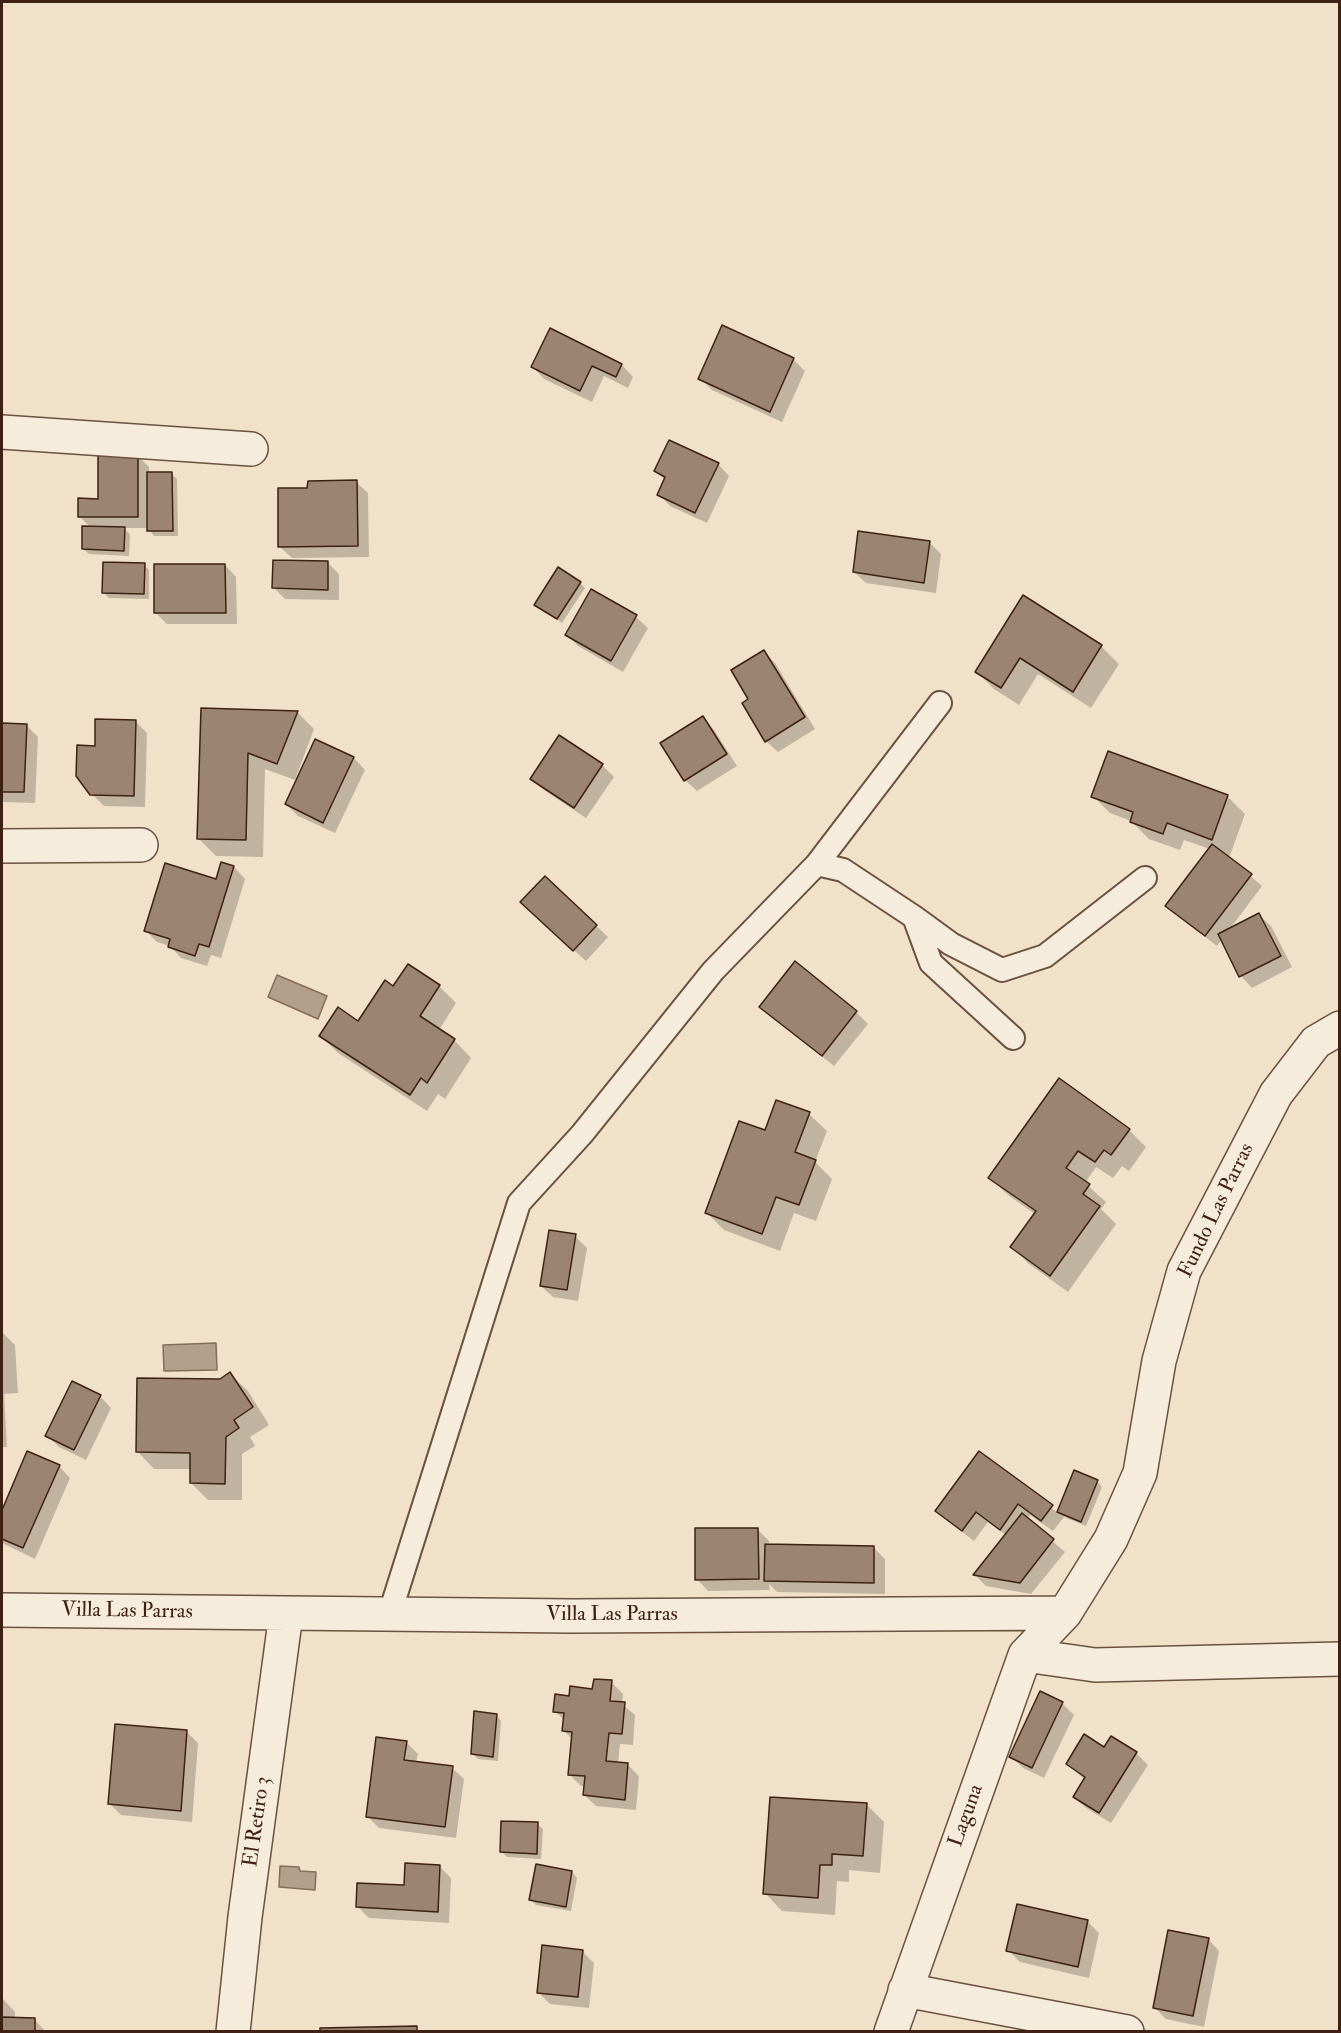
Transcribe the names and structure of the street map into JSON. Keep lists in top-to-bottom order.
{
  "streets": {
    "street": [
      "Fundo Las Parras",
      "Villa Las Parras",
      "Laguna",
      "El Retiro 3"
    ]
  },
  "crossings": [
    ["Fundo Las Parras", "Villa Las Parras"],
    ["Fundo Las Parras", "Laguna"],
    ["Villa Las Parras", "Laguna"],
    ["Villa Las Parras", "El Retiro 3"]
  ]
}
